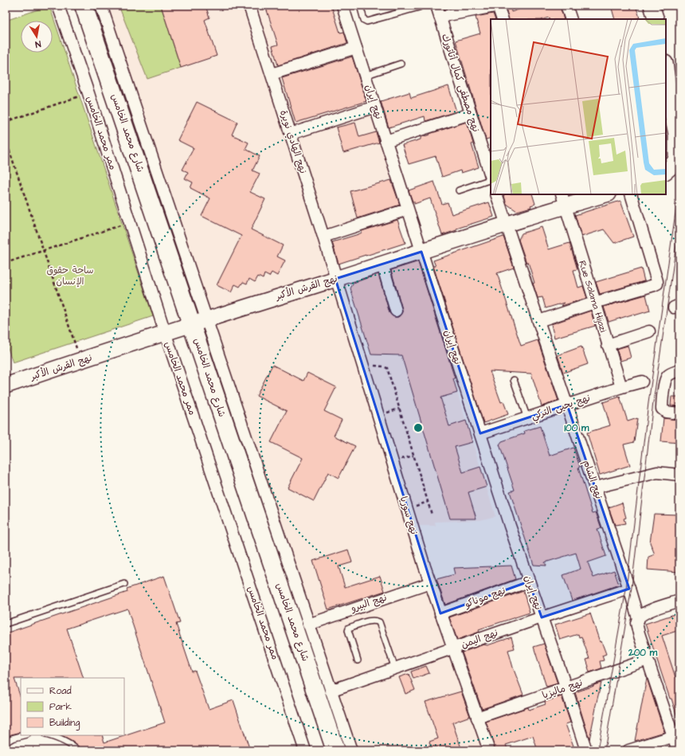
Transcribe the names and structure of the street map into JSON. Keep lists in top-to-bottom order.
{
  "streets": {
    "main road": ["شارع محمد الخامس", "نهج القرش الأكبر"],
    "street": [
      "نهج مصطفى كمال أتاتورك",
      "نهج إيران",
      "ممر محمد الخامس",
      "نهج الهادي نويرة",
      "Rue Salama Hijazi",
      "نهج يحيى التركي",
      "نهج الشام",
      "نهج سوريا",
      "نهج موناكو",
      "نهج البيرو",
      "نهج اليمن",
      "نهج ماليزيا"
    ]
  },
  "crossings": [
    ["نهج إيران", "نهج القرش الأكبر"],
    ["نهج إيران", "نهج يحيى التركي"],
    ["نهج إيران", "نهج موناكو"],
    ["نهج إيران", "نهج اليمن"],
    ["نهج إيران", "نهج ماليزيا"],
    ["ممر محمد الخامس", "نهج القرش الأكبر"],
    ["شارع محمد الخامس", "نهج القرش الأكبر"],
    ["شارع محمد الخامس", "نهج البيرو"],
    ["شارع محمد الخامس", "نهج اليمن"],
    ["نهج الهادي نويرة", "نهج القرش الأكبر"],
    ["نهج الهادي نويرة", "نهج سوريا"],
    ["نهج القرش الأكبر", "Rue Salama Hijazi"],
    ["نهج القرش الأكبر", "نهج الشام"],
    ["نهج القرش الأكبر", "نهج سوريا"],
    ["Rue Salama Hijazi", "نهج يحيى التركي"],
    ["نهج يحيى التركي", "نهج الشام"],
    ["نهج الشام", "نهج اليمن"],
    ["نهج الشام", "نهج ماليزيا"],
    ["نهج سوريا", "نهج موناكو"],
    ["نهج سوريا", "نهج البيرو"],
    ["نهج سوريا", "نهج اليمن"],
    ["نهج سوريا", "نهج ماليزيا"]
  ],
  "parks": ["ساحة حقوق الإنسان"],
  "legend": ["Road", "Park", "Building"],
  "north": "bottom",
  "rings": ["100 m", "200 m"]
}
